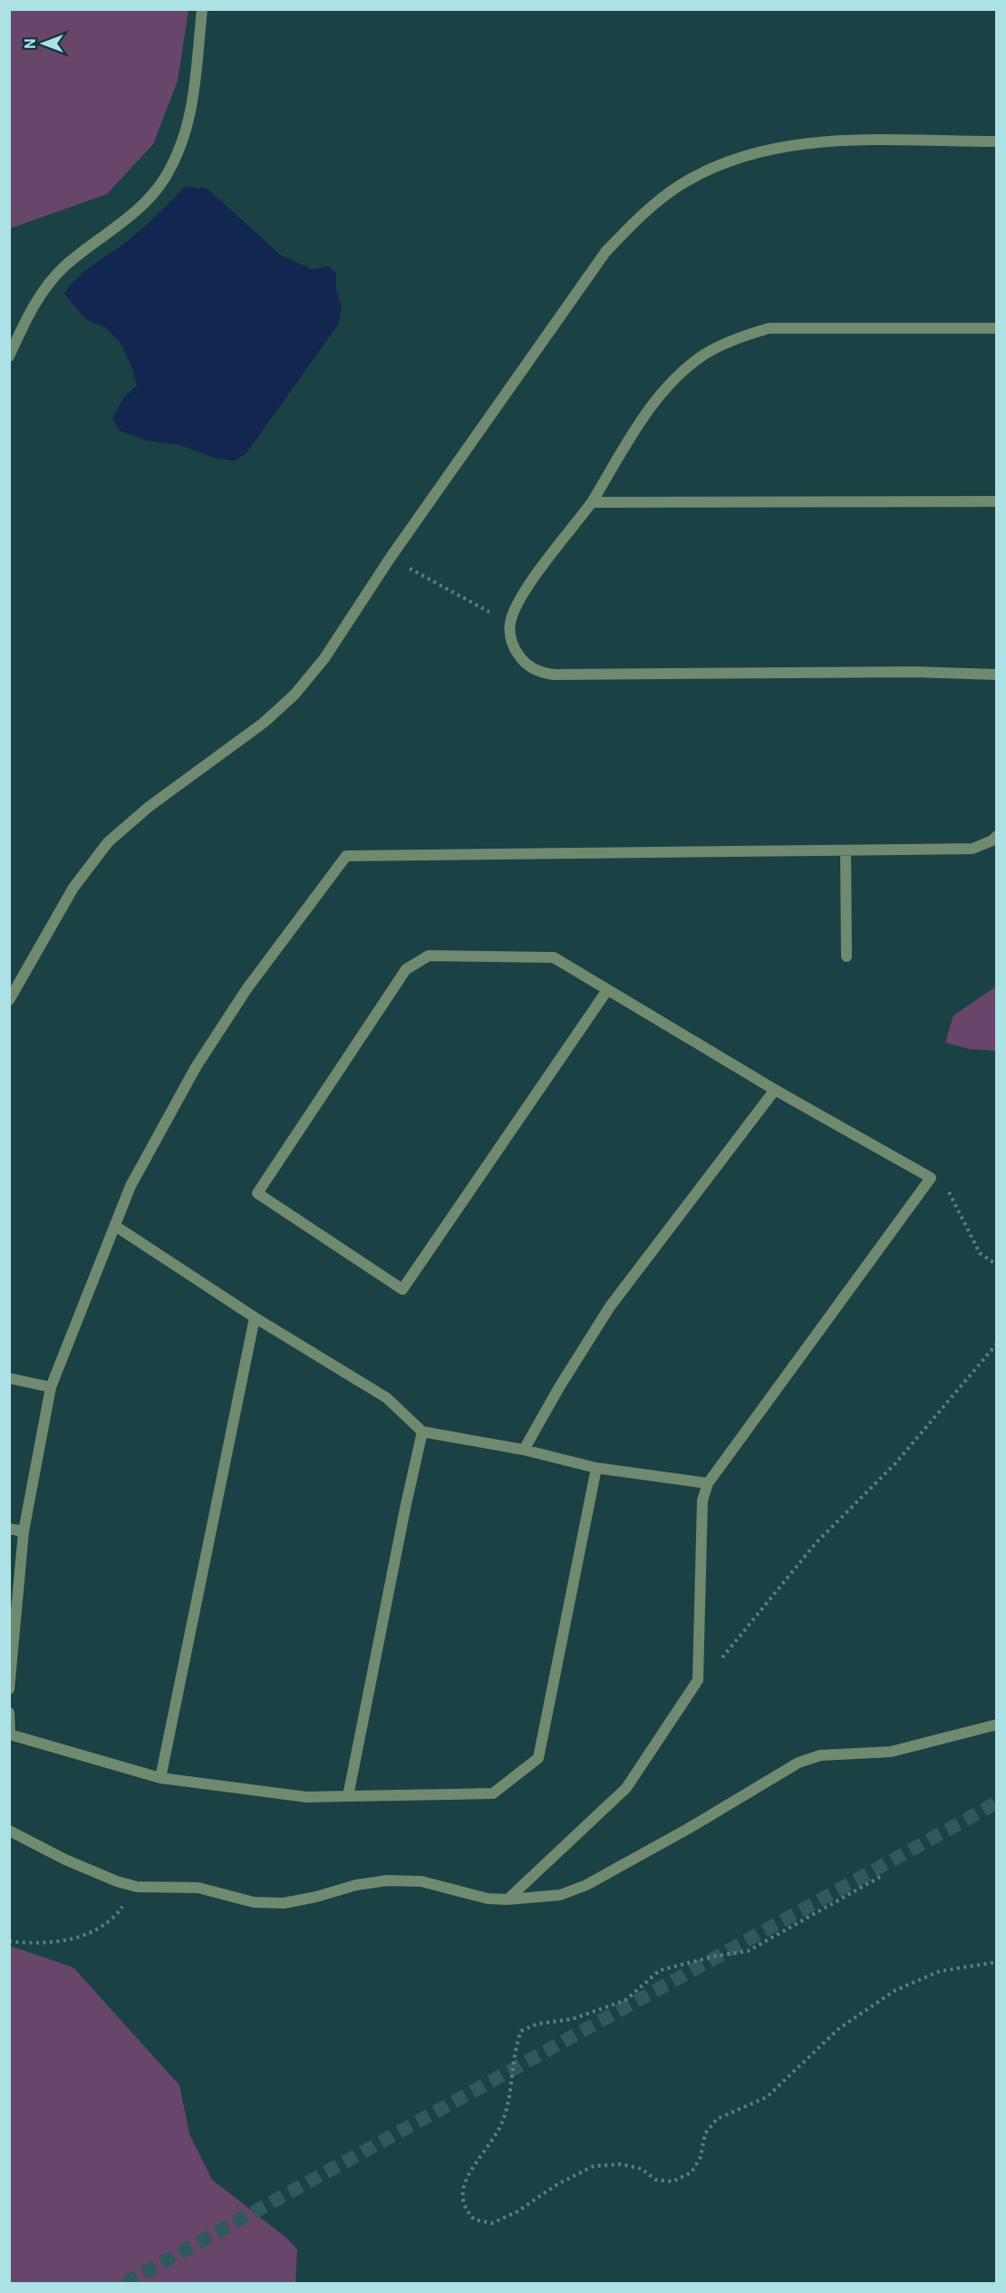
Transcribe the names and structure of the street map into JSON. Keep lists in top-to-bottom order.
{
  "north": "left"
}
